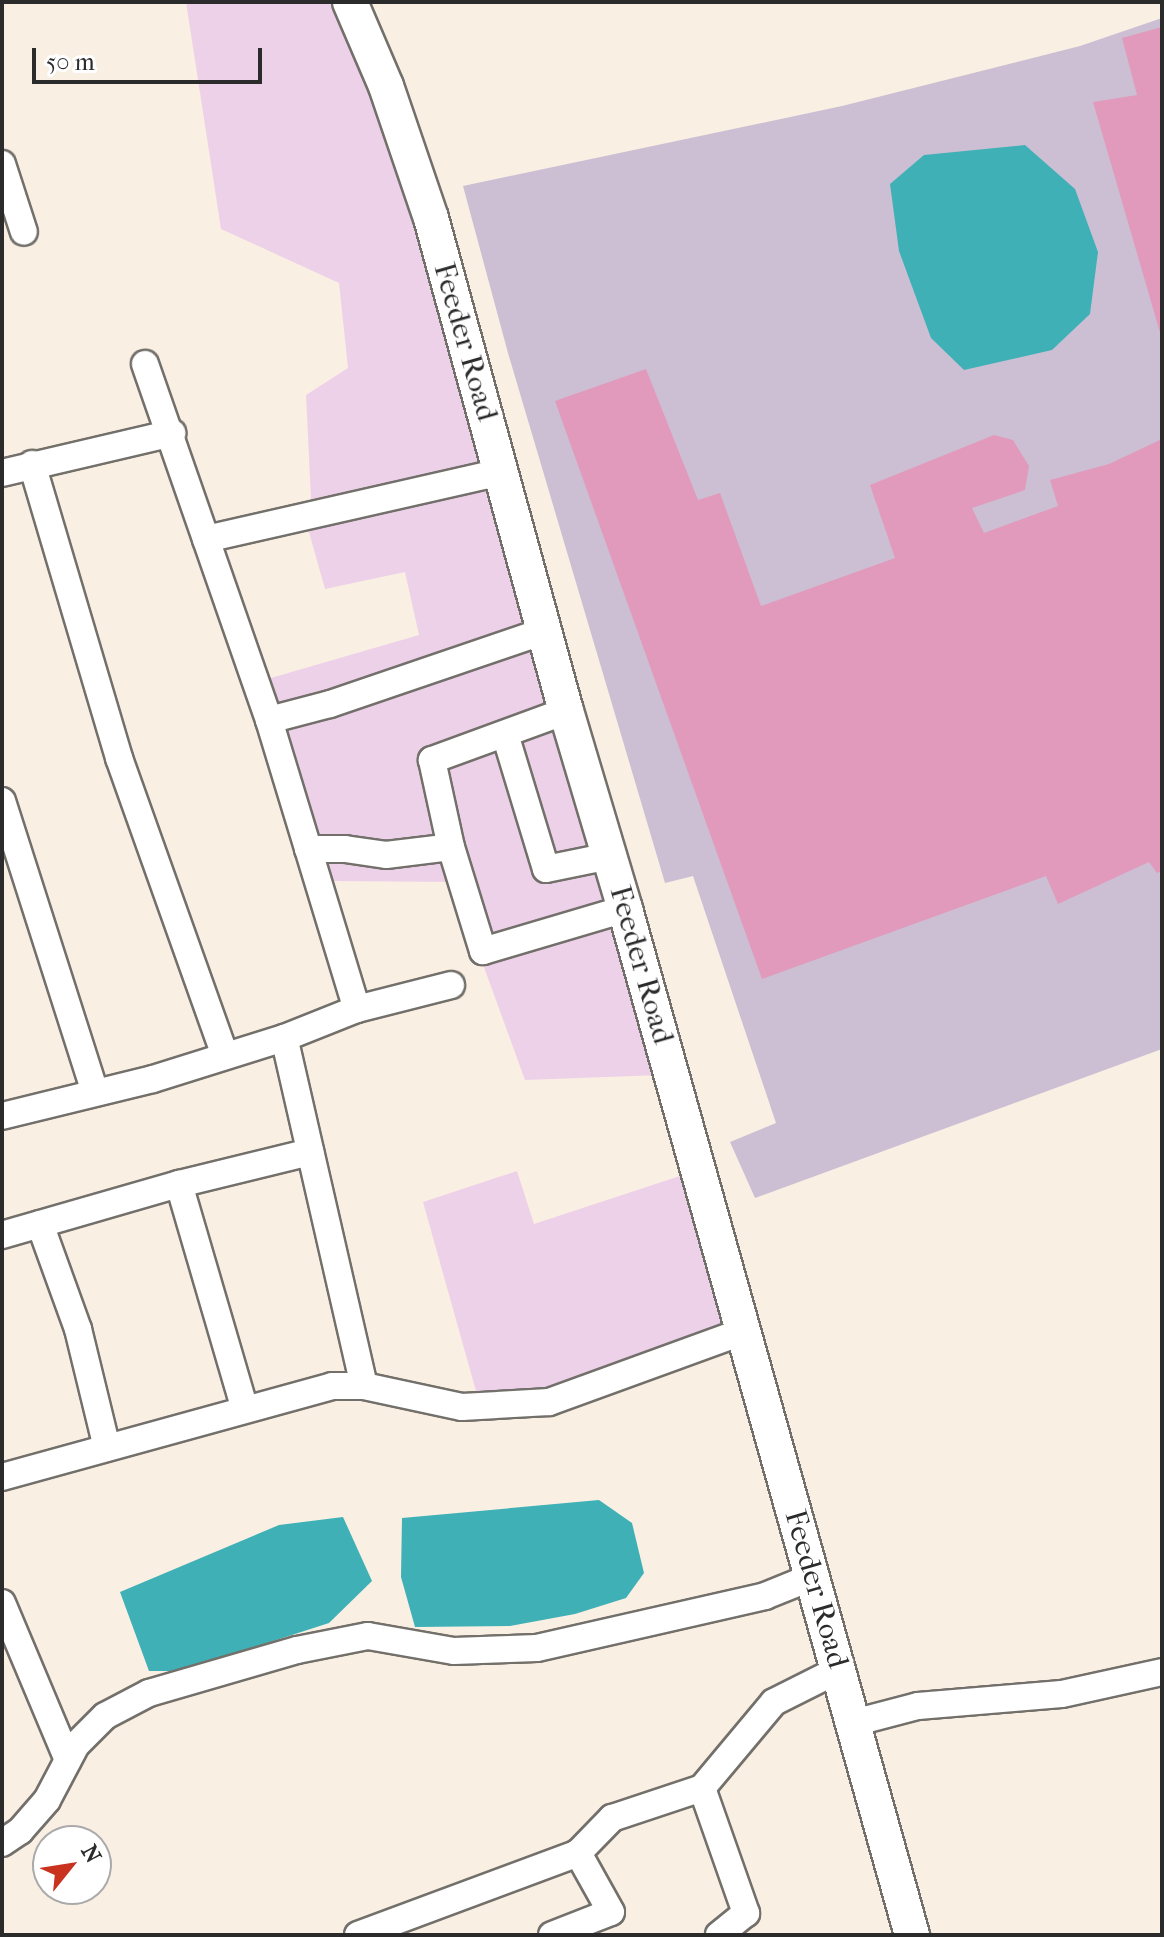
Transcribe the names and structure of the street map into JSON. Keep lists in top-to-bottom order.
{
  "streets": {
    "street": ["Feeder Road"]
  },
  "scale_bar": "50 m",
  "north": "top right"
}
